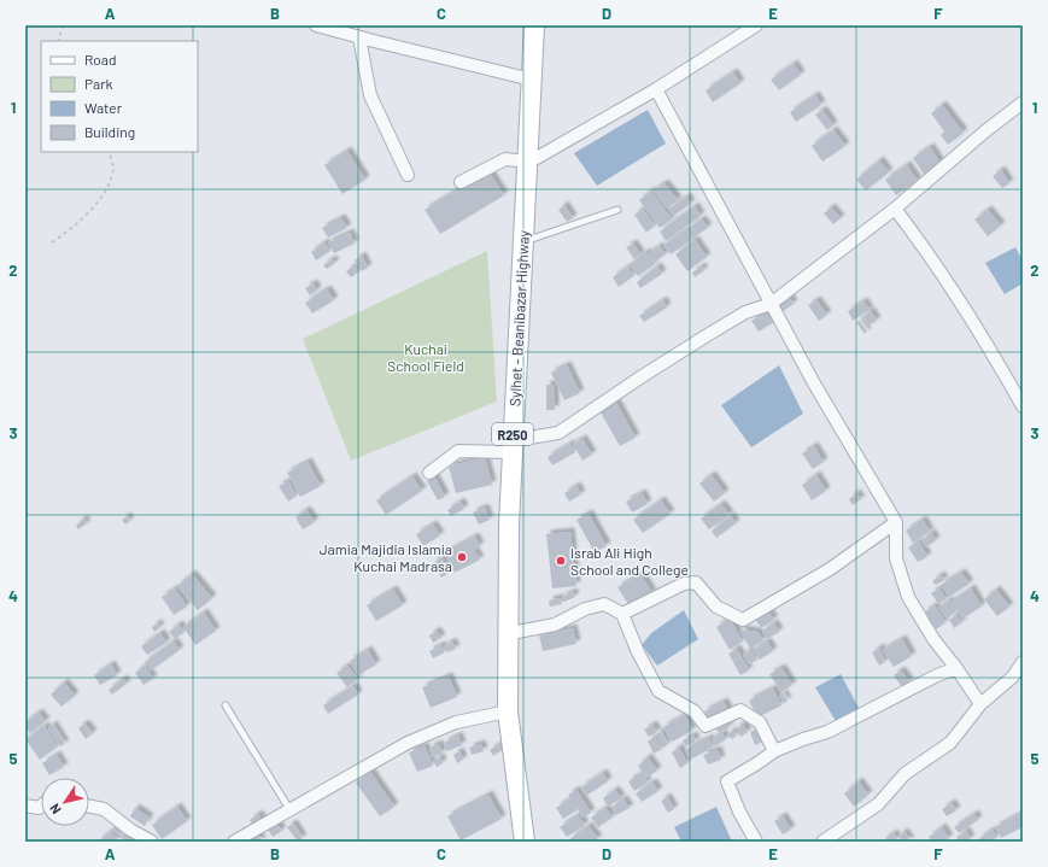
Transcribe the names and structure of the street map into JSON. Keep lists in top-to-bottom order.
{
  "streets": {
    "main road": ["Sylhet - Beanibazar Highway", "R250"]
  },
  "parks": ["Kuchai School Field"],
  "places": ["Jamia Majidia Islamia Kuchai Madrasa", "Israb Ali High School and College"],
  "legend": [
    "Road",
    "Park",
    "Water",
    "Building"
  ],
  "north": "bottom left",
  "grid": {
    "columns": [
      "A",
      "B",
      "C",
      "D",
      "E",
      "F"
    ],
    "rows": [
      "1",
      "2",
      "3",
      "4",
      "5"
    ]
  }
}
